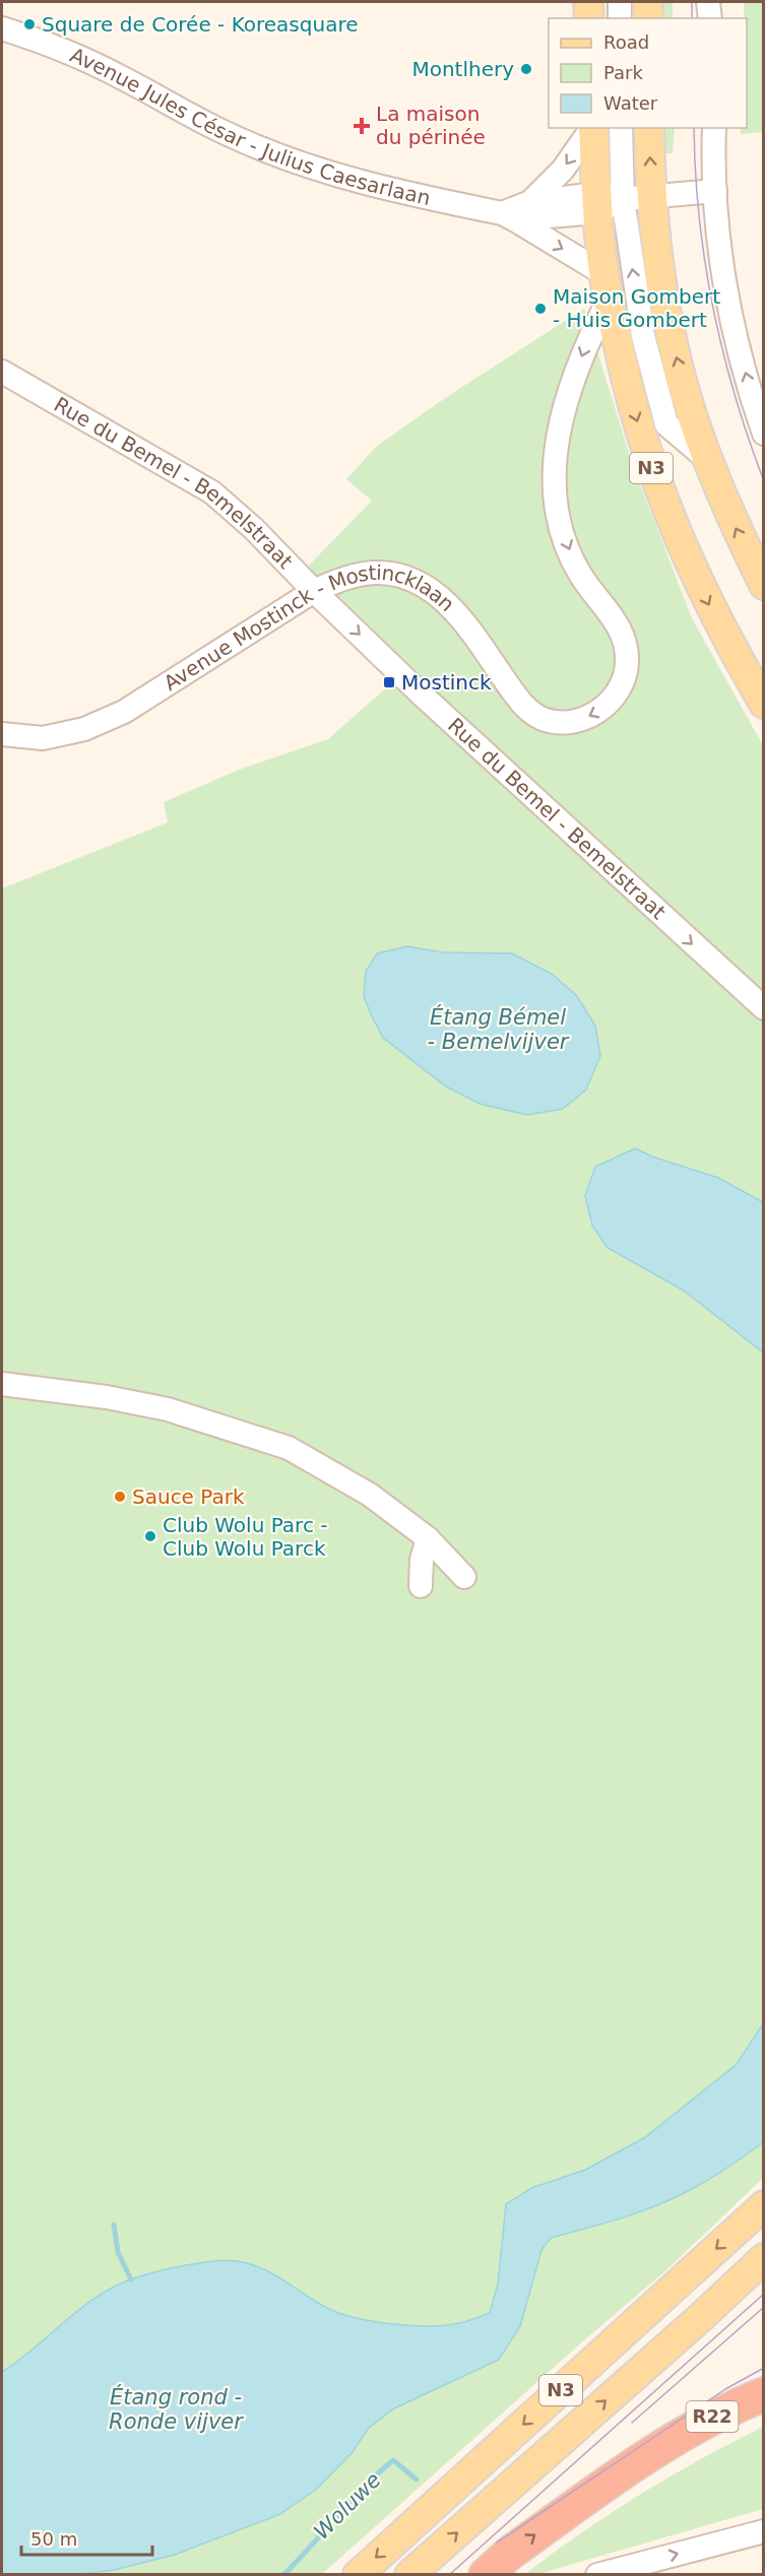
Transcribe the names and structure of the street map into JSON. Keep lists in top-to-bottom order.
{
  "streets": {
    "highway": ["R22"],
    "main road": ["N3"],
    "street": ["Avenue Jules César - Julius Caesarlaan", "Rue du Bemel - Bemelstraat", "Avenue Mostinck - Mostincklaan"]
  },
  "crossings": [
    ["Avenue Jules César - Julius Caesarlaan", "N3"],
    ["Avenue Jules César - Julius Caesarlaan", "Avenue Mostinck - Mostincklaan"],
    ["N3", "Avenue Mostinck - Mostincklaan"],
    ["Rue du Bemel - Bemelstraat", "Avenue Mostinck - Mostincklaan"]
  ],
  "one_way": ["Rue du Bemel - Bemelstraat"],
  "water": ["Étang Bémel - Bemelvijver", "Étang rond - Ronde vijver", "Woluwe"],
  "places": {
    "other": [
      "Square de Corée - Koreasquare",
      "Montlhery",
      "Maison Gombert - Huis Gombert",
      "Sauce Park",
      "Club Wolu Parc - Club Wolu Parck"
    ],
    "health": ["La maison du périnée"],
    "transit": ["Mostinck"]
  },
  "legend": ["Road", "Park", "Water"],
  "scale_bar": "50 m"
}
